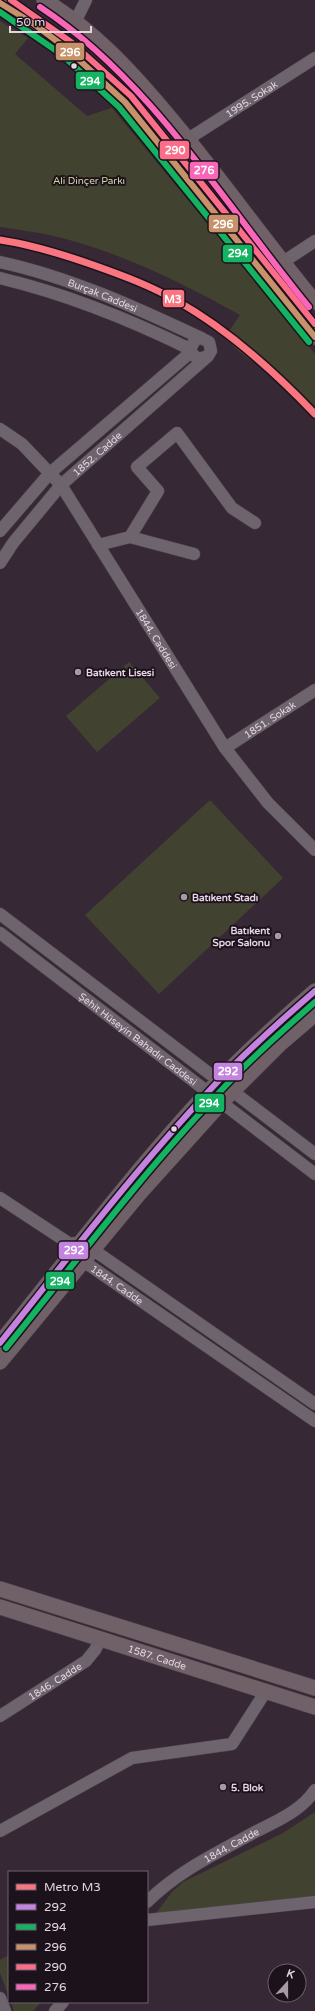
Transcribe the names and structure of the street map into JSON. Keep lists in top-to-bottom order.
{
  "streets": {
    "main road": ["1587. Cadde"],
    "street": [
      "1995. Sokak",
      "Burçak Caddesi",
      "1852. Cadde",
      "1844. Caddesi",
      "1851. Sokak",
      "Şehit Hüseyin Bahadır Caddesi",
      "1844. Cadde",
      "1846. Cadde"
    ]
  },
  "crossings": [
    ["Burçak Caddesi", "1852. Cadde"],
    ["1852. Cadde", "1844. Caddesi"],
    ["1844. Caddesi", "1851. Sokak"],
    ["1587. Cadde", "1846. Cadde"]
  ],
  "parks": ["Ali Dinçer Parkı"],
  "places": [
    "Batıkent Lisesi",
    "Batıkent Stadı",
    "Batıkent Spor Salonu",
    "5. Blok"
  ],
  "lines": [
    "transit line 290",
    "transit line 296",
    "transit line 276",
    "transit line 294",
    "metro line M3",
    "transit line 292"
  ],
  "legend": [
    "Metro M3",
    "292",
    "294",
    "296",
    "290",
    "276"
  ],
  "scale_bar": "50 m",
  "north": "top"
}
